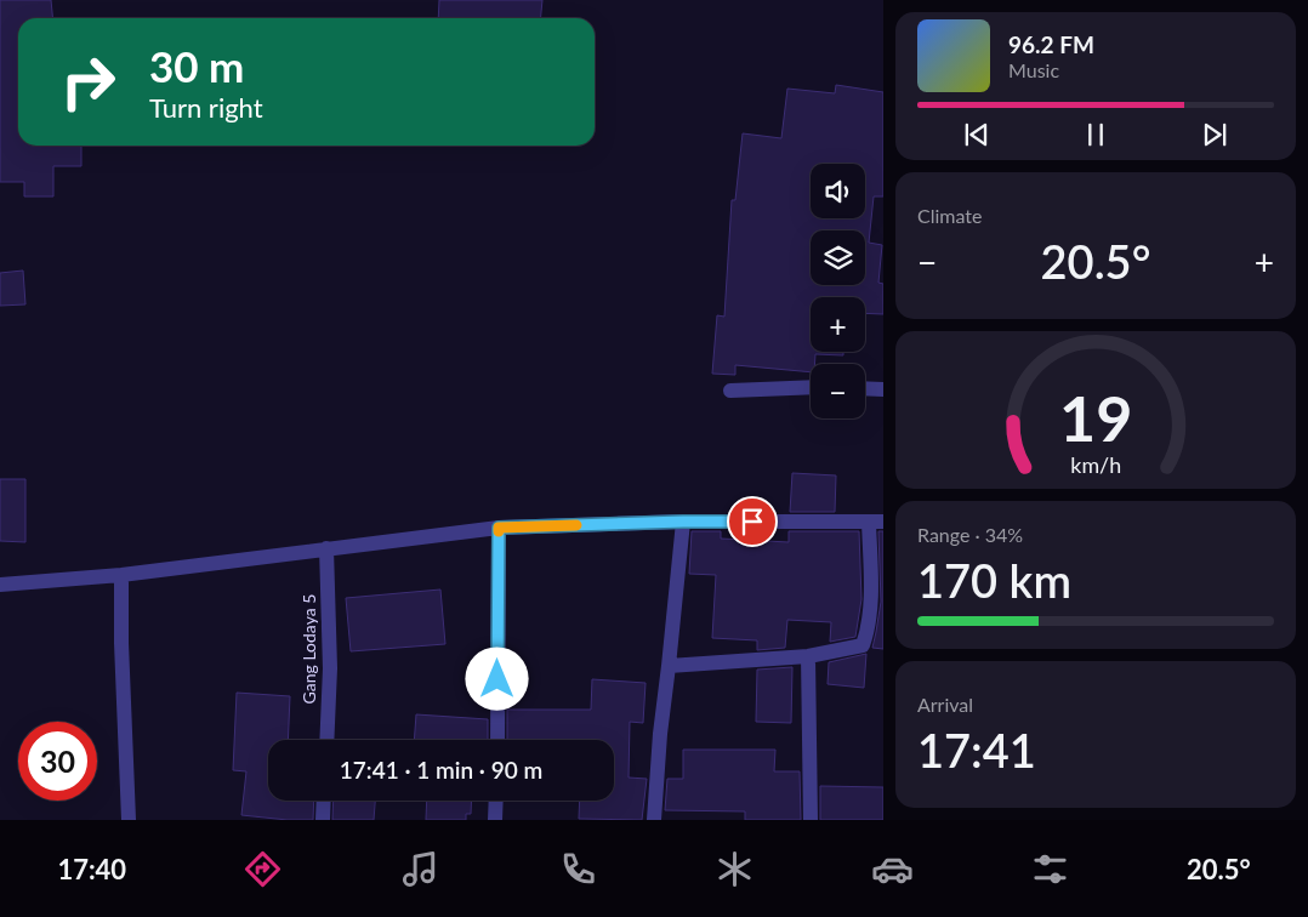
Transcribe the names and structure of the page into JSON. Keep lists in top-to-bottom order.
{
  "streets": {
    "street": ["Gang Lodaya 5"]
  },
  "page": {
    "turn": ["30 m", "Turn right"],
    "song": ["96.2 FM", "Music"],
    "map_buttons": ["+", "−"],
    "tile": [
      "Climate",
      ["Range · 34%", "170 km"],
      ["Arrival", "17:41"]
    ],
    "heat": ["−", "20.5°", "+"],
    "limit": "30",
    "trip": "17:41 · 1 min · 90 m",
    "tabs": ["17:40", "20.5°"],
    "gauge": ["19", "km/h"]
  }
}
